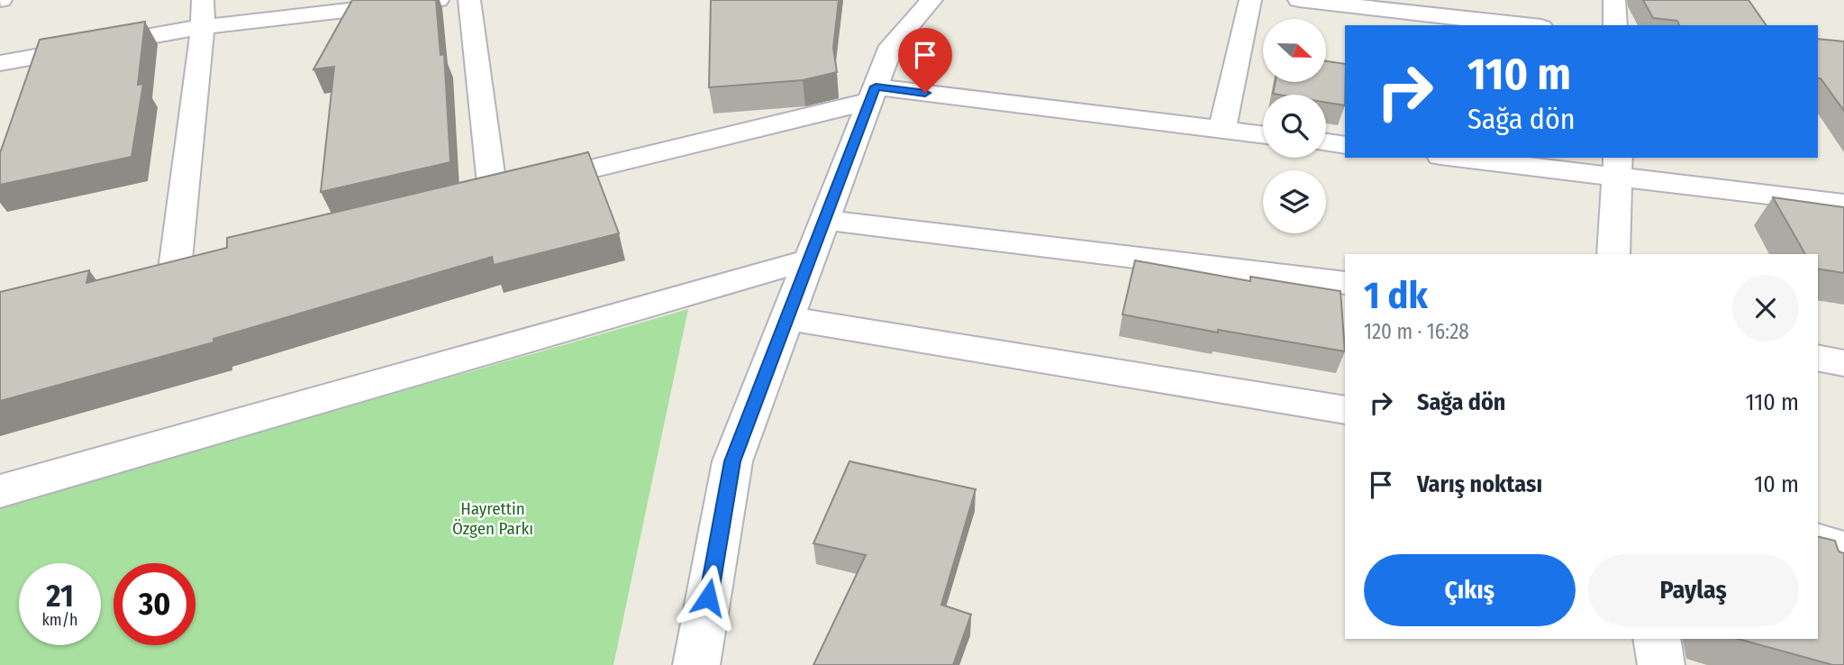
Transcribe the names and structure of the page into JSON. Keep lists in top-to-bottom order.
{
  "parks": ["Hayrettin Özgen Parkı"],
  "north": "right",
  "page": {
    "turn": ["110 m", "Sağa dön"],
    "heading": ["1 dk", "120 m · 16:28"],
    "list": [
      {
        "name": "Sağa dön",
        "value": "110 m"
      },
      {
        "name": "Varış noktası",
        "value": "10 m"
      }
    ],
    "buttons": ["Çıkış", "Paylaş"],
    "speed": "21 km/h",
    "limit": "30"
  }
}
